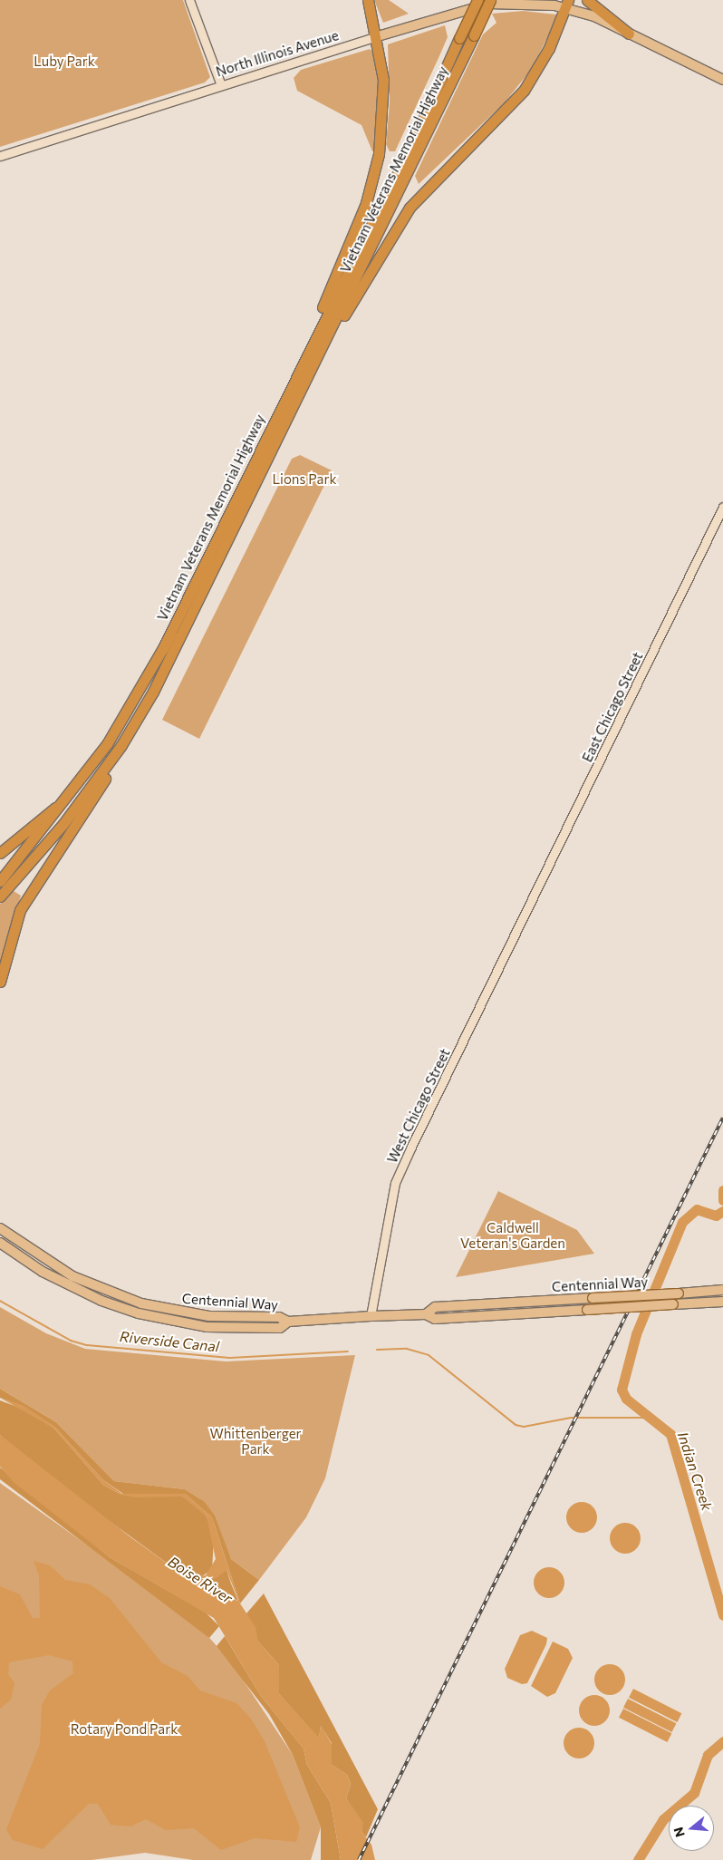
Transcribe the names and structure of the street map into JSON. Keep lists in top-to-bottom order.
{
  "streets": {
    "highway": ["Vietnam Veterans Memorial Highway"],
    "main road": ["North Illinois Avenue", "Centennial Way"],
    "street": ["East Chicago Street", "West Chicago Street"]
  },
  "crossings": [
    ["East Chicago Street", "West Chicago Street"],
    ["West Chicago Street", "Centennial Way"]
  ],
  "water": ["Riverside Canal", "Indian Creek", "Boise River"],
  "parks": [
    "Luby Park",
    "Lions Park",
    "Caldwell Veteran's Garden",
    "Whittenberger Park",
    "Rotary Pond Park"
  ],
  "north": "left"
}
